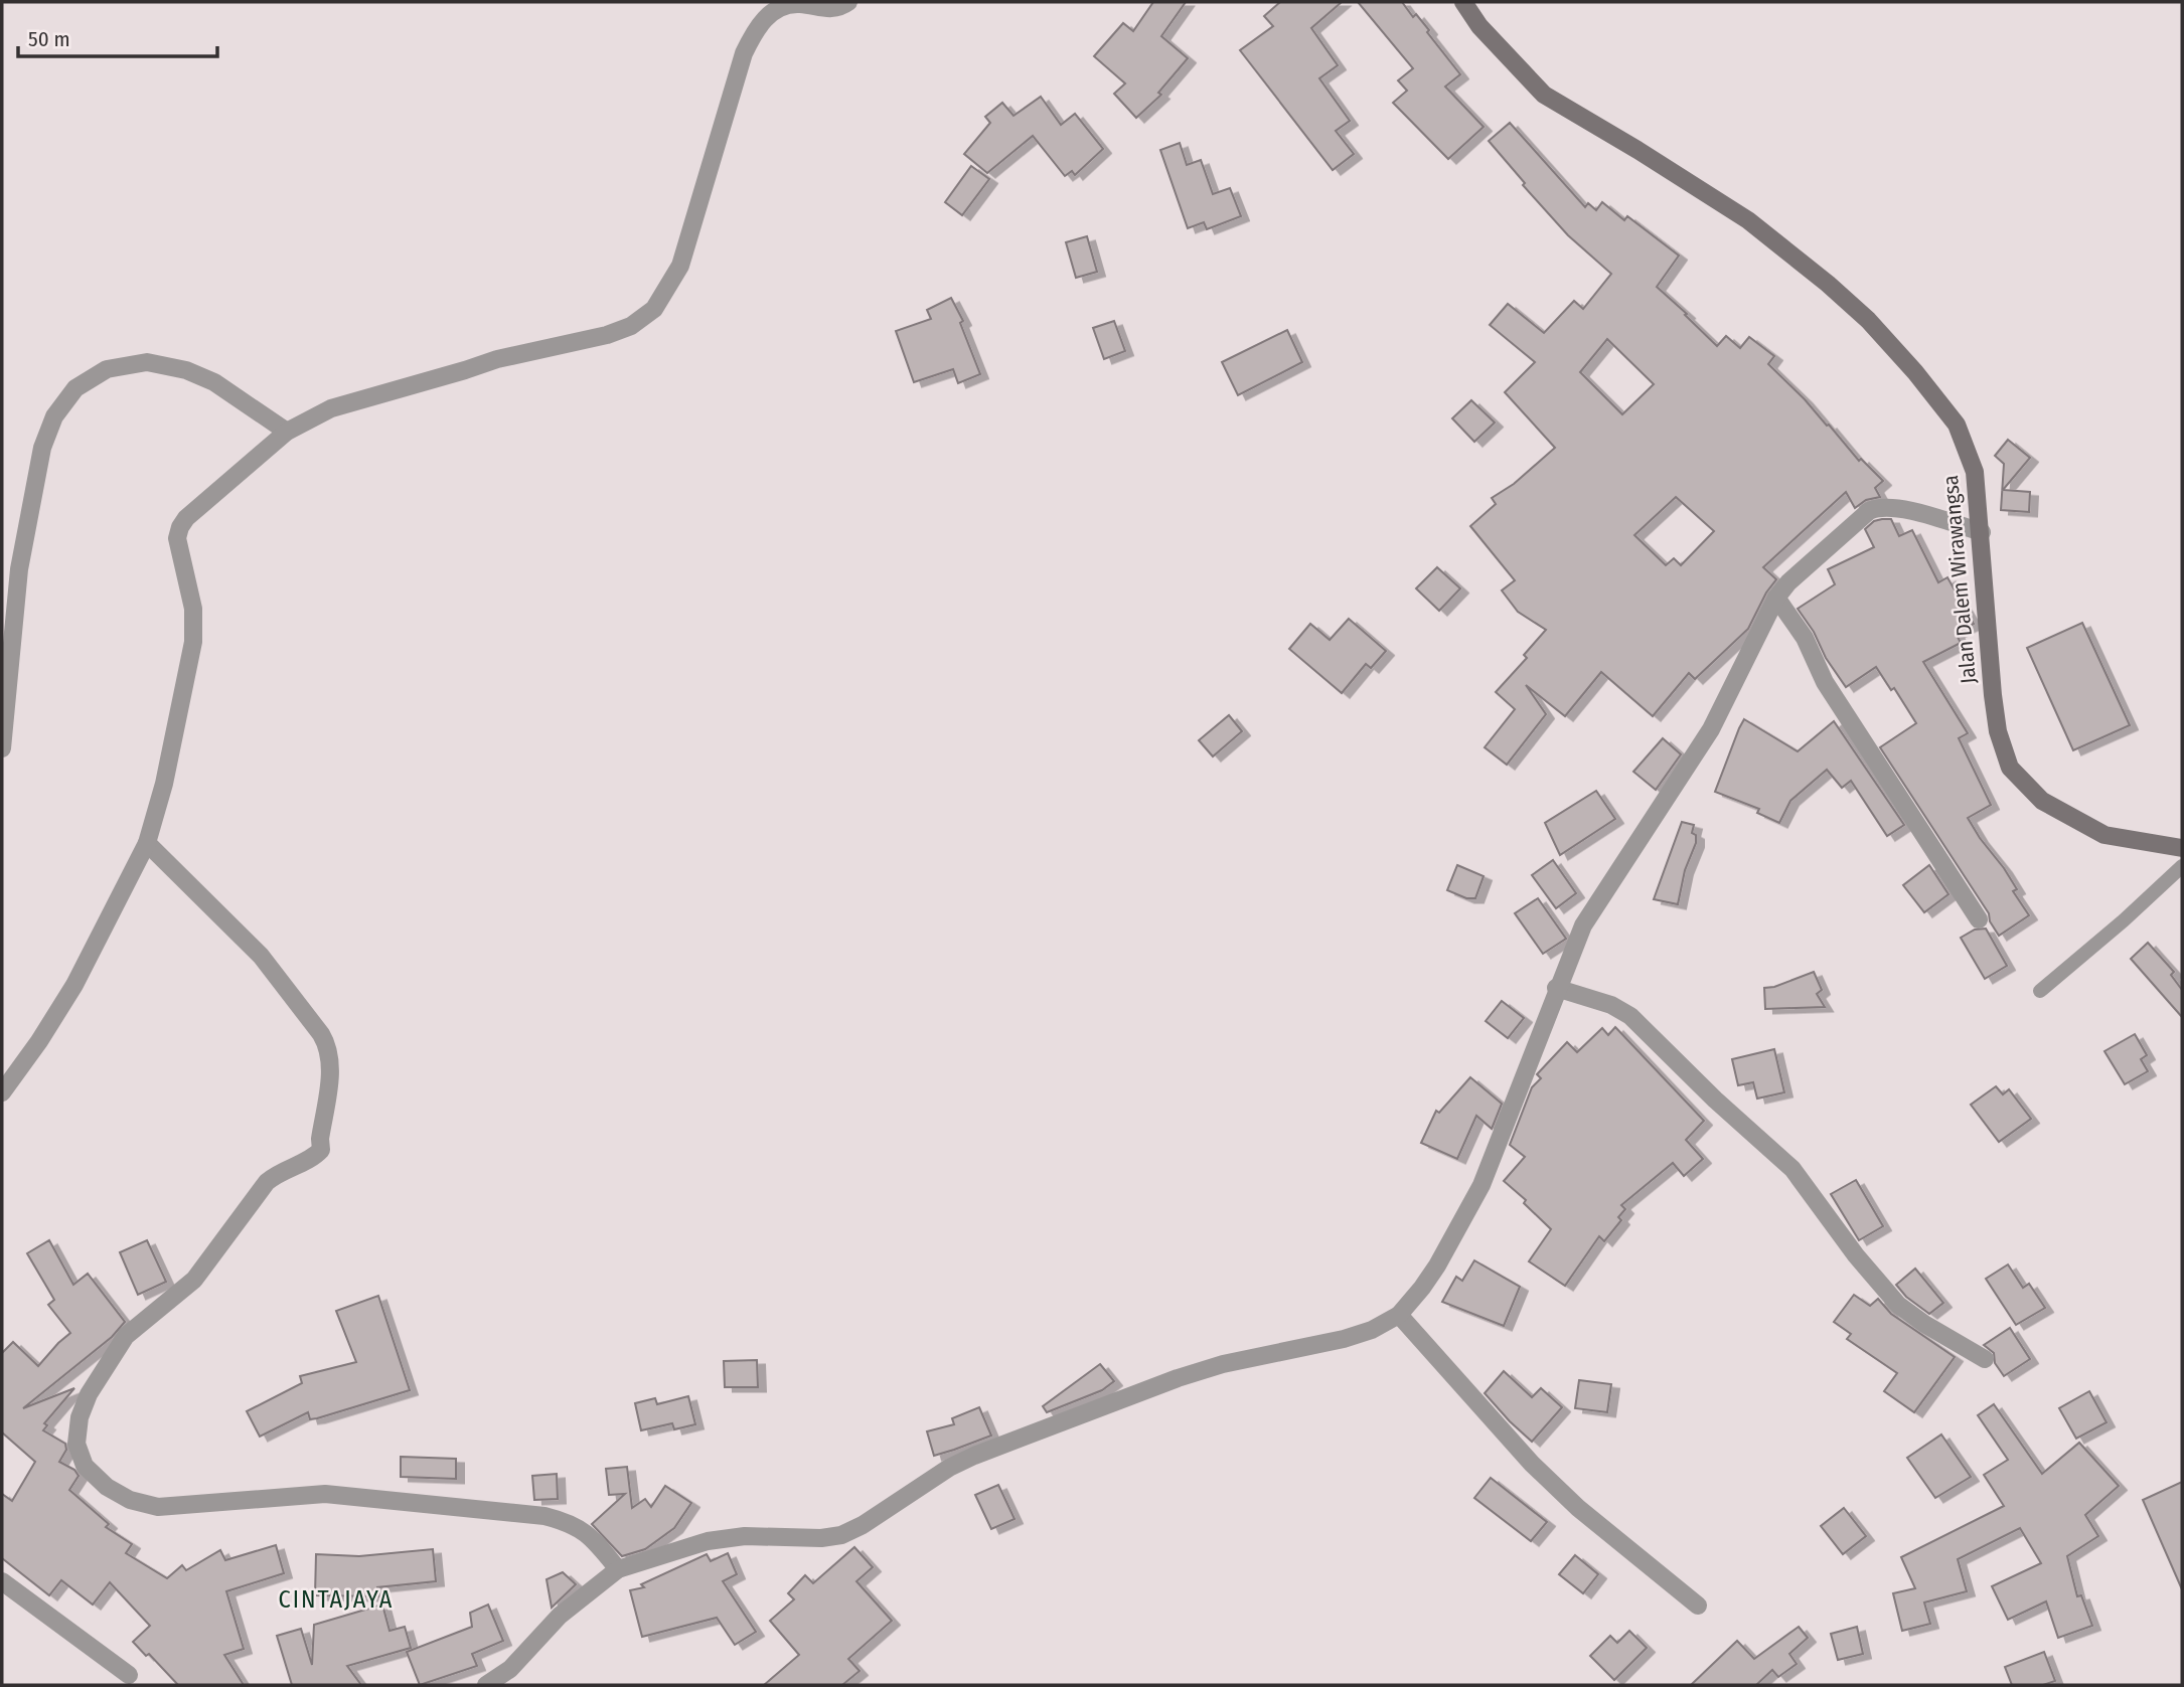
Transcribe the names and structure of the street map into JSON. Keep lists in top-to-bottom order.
{
  "streets": {
    "street": ["Jalan Dalem Wirawangsa"]
  },
  "districts": ["CINTAJAYA"],
  "scale_bar": "50 m"
}
